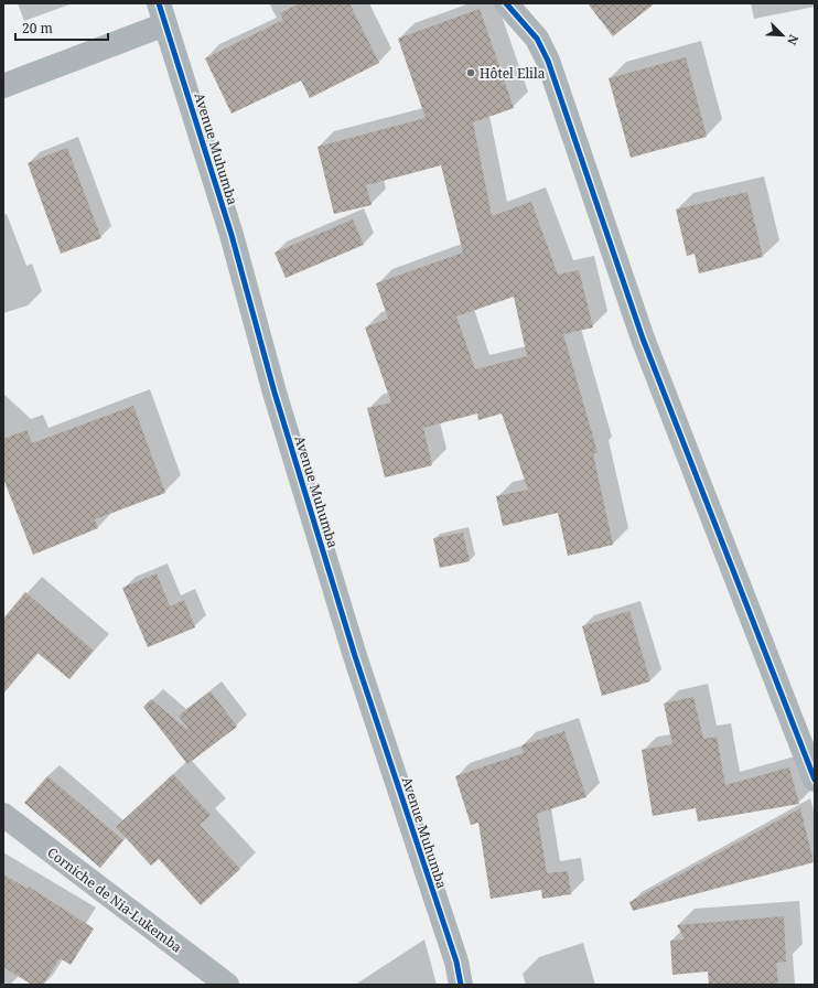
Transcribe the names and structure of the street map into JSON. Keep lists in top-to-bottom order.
{
  "streets": {
    "street": ["Avenue Muhumba", "Corniche de Nia-Lukemba"]
  },
  "places": ["Hôtel Elila"],
  "scale_bar": "20 m",
  "north": "bottom right"
}
